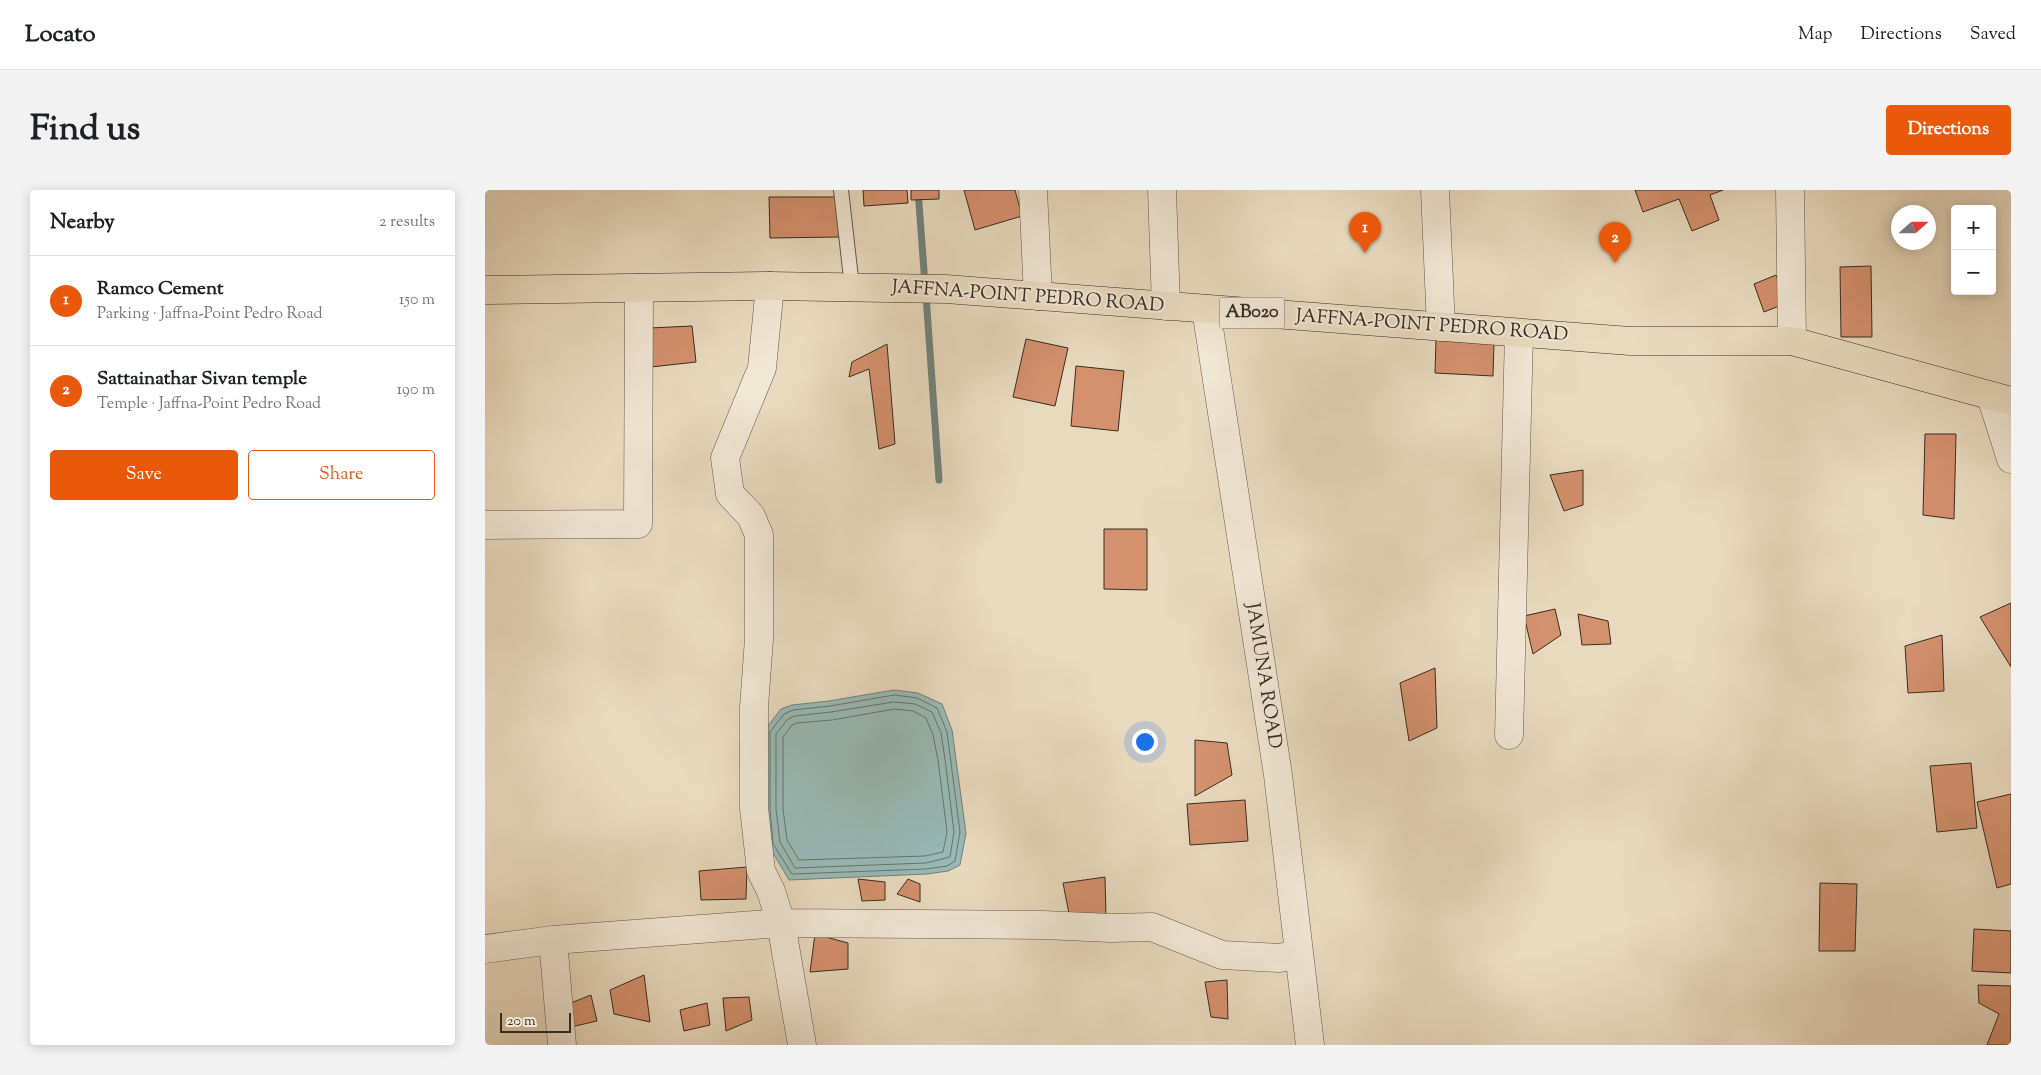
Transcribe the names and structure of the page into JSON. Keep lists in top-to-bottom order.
{
  "streets": {
    "main road": ["JAFFNA-POINT PEDRO ROAD", "AB020"],
    "street": ["JAMUNA ROAD"]
  },
  "crossings": [
    ["JAFFNA-POINT PEDRO ROAD", "JAMUNA ROAD"]
  ],
  "scale_bar": "20 m",
  "north": "right",
  "page": {
    "header": "Locato",
    "nav": ["Map", "Directions", "Saved"],
    "title": "Find us",
    "buttons": [
      "Directions",
      ["Save", "Share"]
    ],
    "heading": ["Nearby", "2 results"],
    "map_buttons": ["+", "−"],
    "pins": ["1", "2"],
    "list": [
      {
        "mark": "1",
        "name": "Ramco Cement",
        "note": "Parking · Jaffna-Point Pedro Road",
        "value": "150 m"
      },
      {
        "mark": "2",
        "name": "Sattainathar Sivan temple",
        "note": "Temple · Jaffna-Point Pedro Road",
        "value": "190 m"
      }
    ],
    "scale": "20 m"
  }
}
